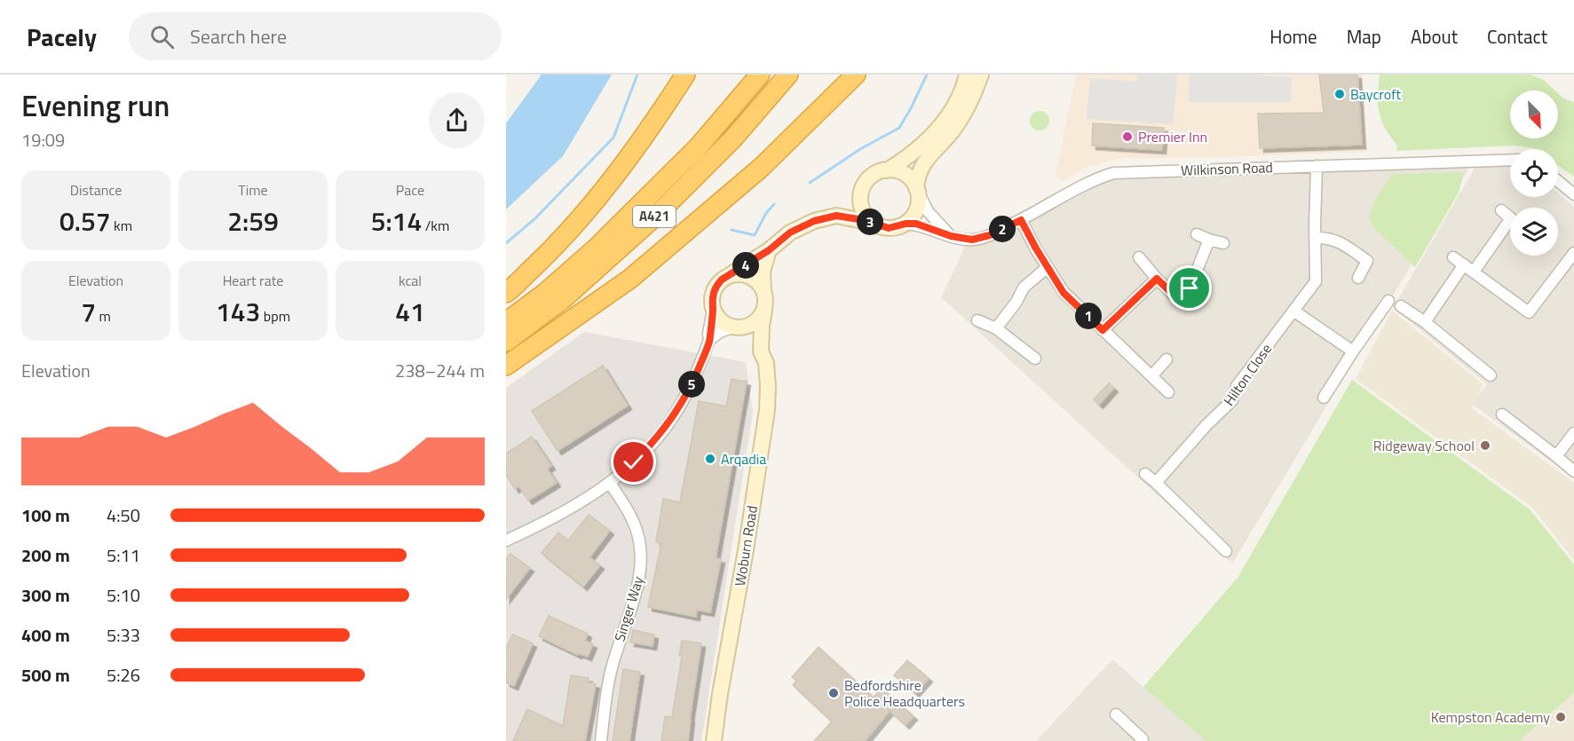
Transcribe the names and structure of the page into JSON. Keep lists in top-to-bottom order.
{
  "streets": {
    "highway": ["A421"],
    "main road": ["Woburn Road"],
    "street": ["Wilkinson Road", "Hilton Close", "Singer Way"]
  },
  "crossings": [
    ["Wilkinson Road", "Hilton Close"]
  ],
  "places": [
    "Baycroft",
    "Premier Inn",
    "Ridgeway School",
    "Arqadia",
    "Bedfordshire Police Headquarters",
    "Kempston Academy"
  ],
  "north": "bottom right",
  "page": {
    "header": "Pacely",
    "search": "Search here",
    "nav": [
      "Home",
      "Map",
      "About",
      "Contact"
    ],
    "heading": ["Evening run", "19:09"],
    "stats": [
      ["Distance", "0.57 km"],
      ["Time", "2:59"],
      ["Pace", "5:14 /km"],
      ["Elevation", "7 m"],
      ["Heart rate", "143 bpm"],
      ["kcal", "41"]
    ],
    "pins": [
      "3",
      "2",
      "4",
      "1",
      "5"
    ],
    "chart": ["Elevation", "238–244 m"],
    "list": [
      {
        "name": "100 m",
        "note": "4:50"
      },
      {
        "name": "200 m",
        "note": "5:11"
      },
      {
        "name": "300 m",
        "note": "5:10"
      },
      {
        "name": "400 m",
        "note": "5:33"
      },
      {
        "name": "500 m",
        "note": "5:26"
      }
    ]
  }
}
